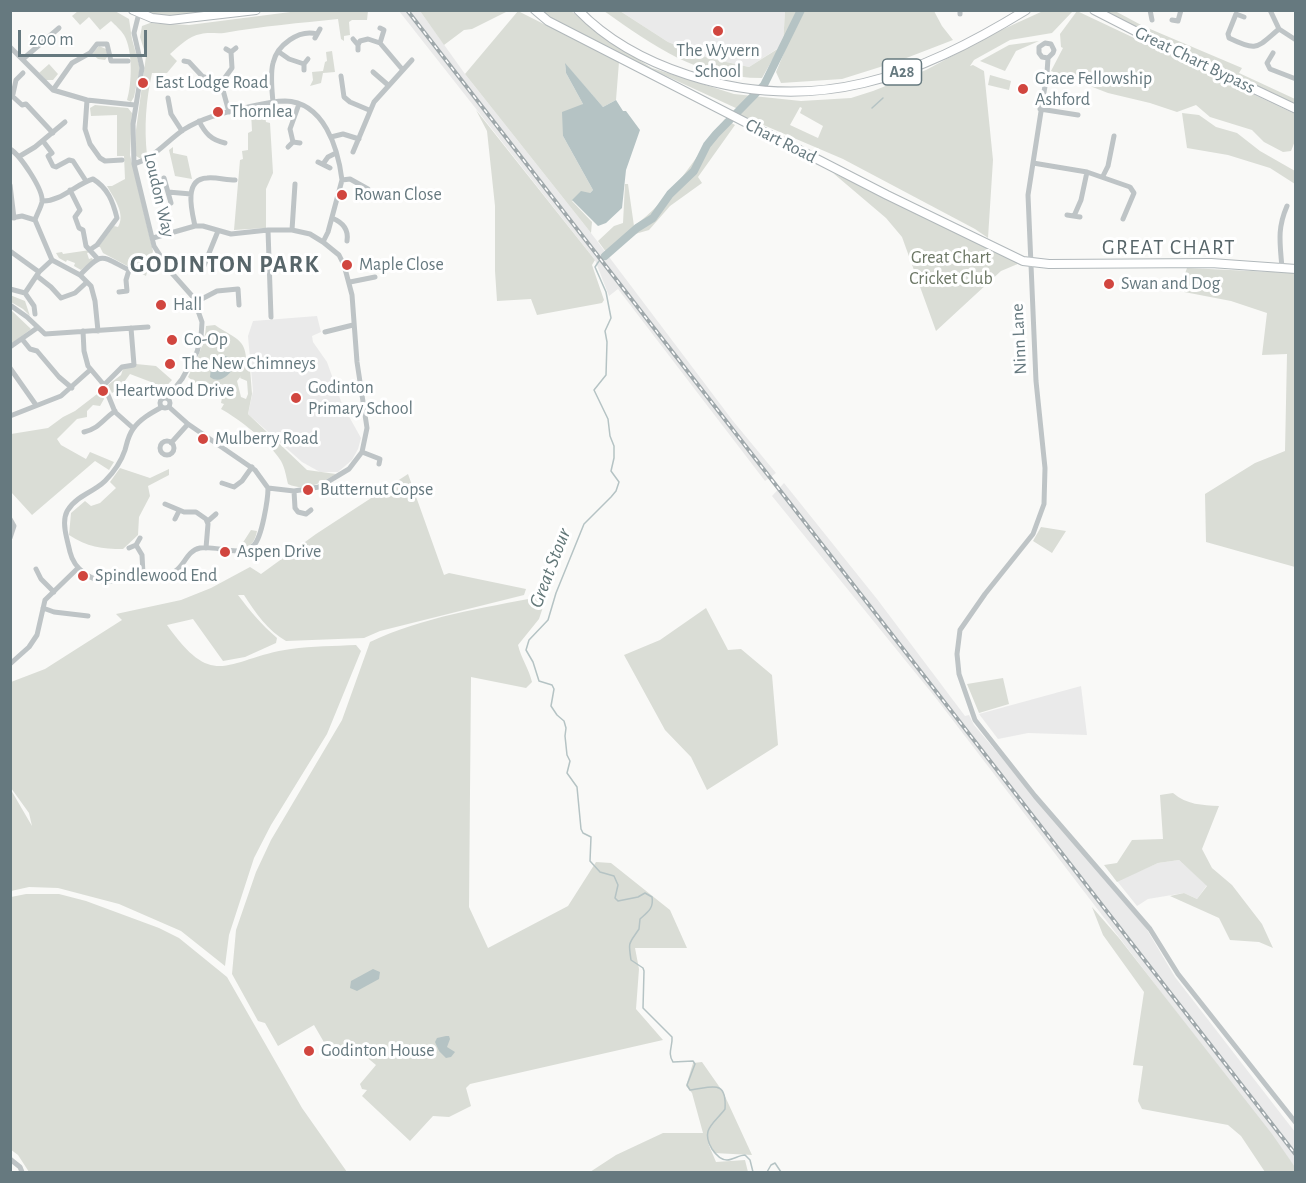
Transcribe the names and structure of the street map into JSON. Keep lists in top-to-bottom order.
{
  "streets": {
    "main road": ["Great Chart Bypass", "A28"],
    "street": ["Chart Road", "Loudon Way", "Ninn Lane"]
  },
  "crossings": [
    ["Chart Road", "Ninn Lane"]
  ],
  "districts": ["GREAT CHART", "GODINTON PARK"],
  "water": ["Great Stour"],
  "parks": ["Great Chart Cricket Club"],
  "places": [
    "The Wyvern School",
    "East Lodge Road",
    "Grace Fellowship Ashford",
    "Thornlea",
    "Rowan Close",
    "Maple Close",
    "Swan and Dog",
    "Hall",
    "Co-Op",
    "The New Chimneys",
    "Heartwood Drive",
    "Godinton Primary School",
    "Mulberry Road",
    "Butternut Copse",
    "Aspen Drive",
    "Spindlewood End",
    "Godinton House"
  ],
  "scale_bar": "200 m"
}
